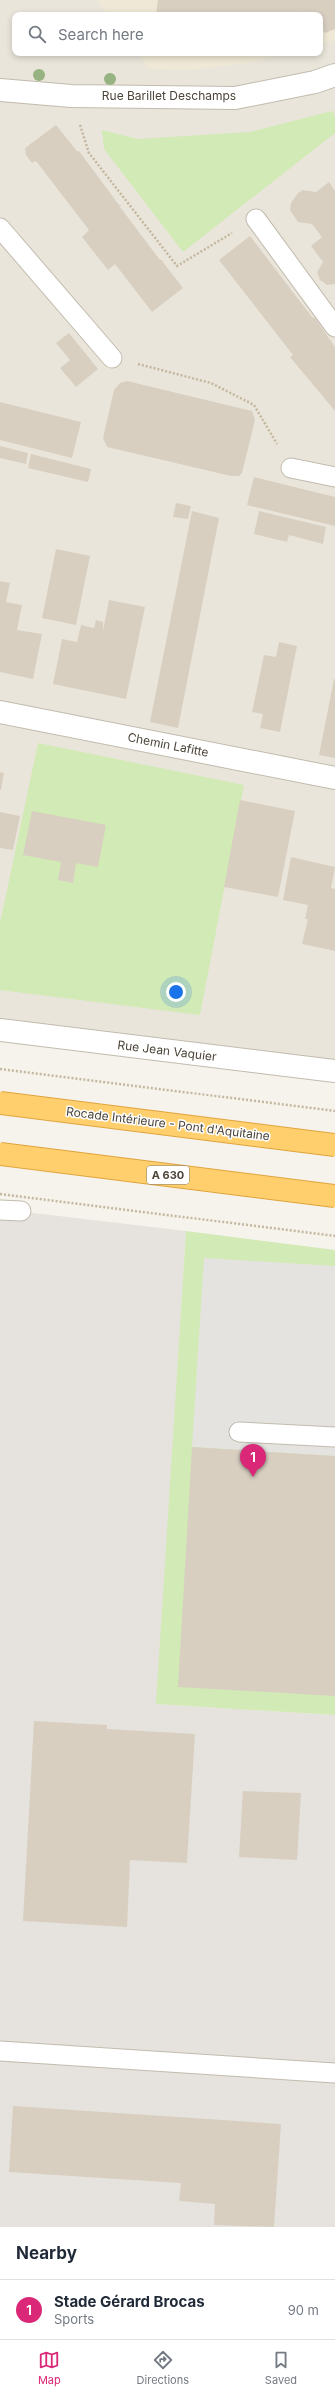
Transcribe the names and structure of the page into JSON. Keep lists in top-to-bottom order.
{
  "streets": {
    "highway": ["Rocade Intérieure - Pont d'Aquitaine", "A 630"],
    "street": ["Rue Barillet Deschamps", "Chemin Lafitte", "Rue Jean Vaquier"]
  },
  "page": {
    "search": "Search here",
    "pins": "1",
    "heading": "Nearby",
    "list": [
      {
        "mark": "1",
        "name": "Stade Gérard Brocas",
        "note": "Sports",
        "value": "90 m"
      }
    ],
    "nav": ["Map", "Directions", "Saved"]
  }
}
